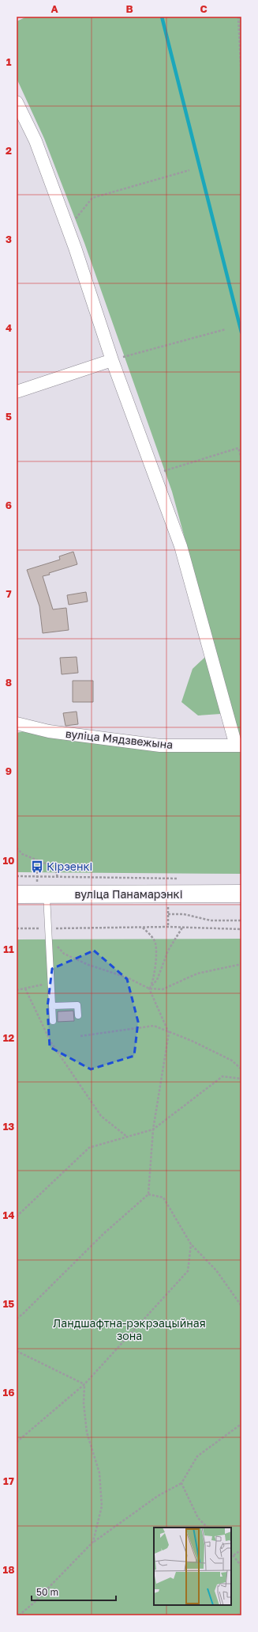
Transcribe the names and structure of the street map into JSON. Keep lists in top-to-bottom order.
{
  "streets": {
    "main road": ["вуліца Панамарэнкі"],
    "street": ["вуліца Мядзвежына"]
  },
  "parks": ["Ландшафтна-рэкрэацыйная зона"],
  "places": {
    "bus stop": ["Кірэенкі"]
  },
  "scale_bar": "50 m",
  "grid": {
    "columns": ["A", "B", "C"],
    "rows": [
      "1",
      "2",
      "3",
      "4",
      "5",
      "6",
      "7",
      "8",
      "9",
      "10",
      "11",
      "12",
      "13",
      "14",
      "15",
      "16",
      "17",
      "18"
    ]
  }
}
